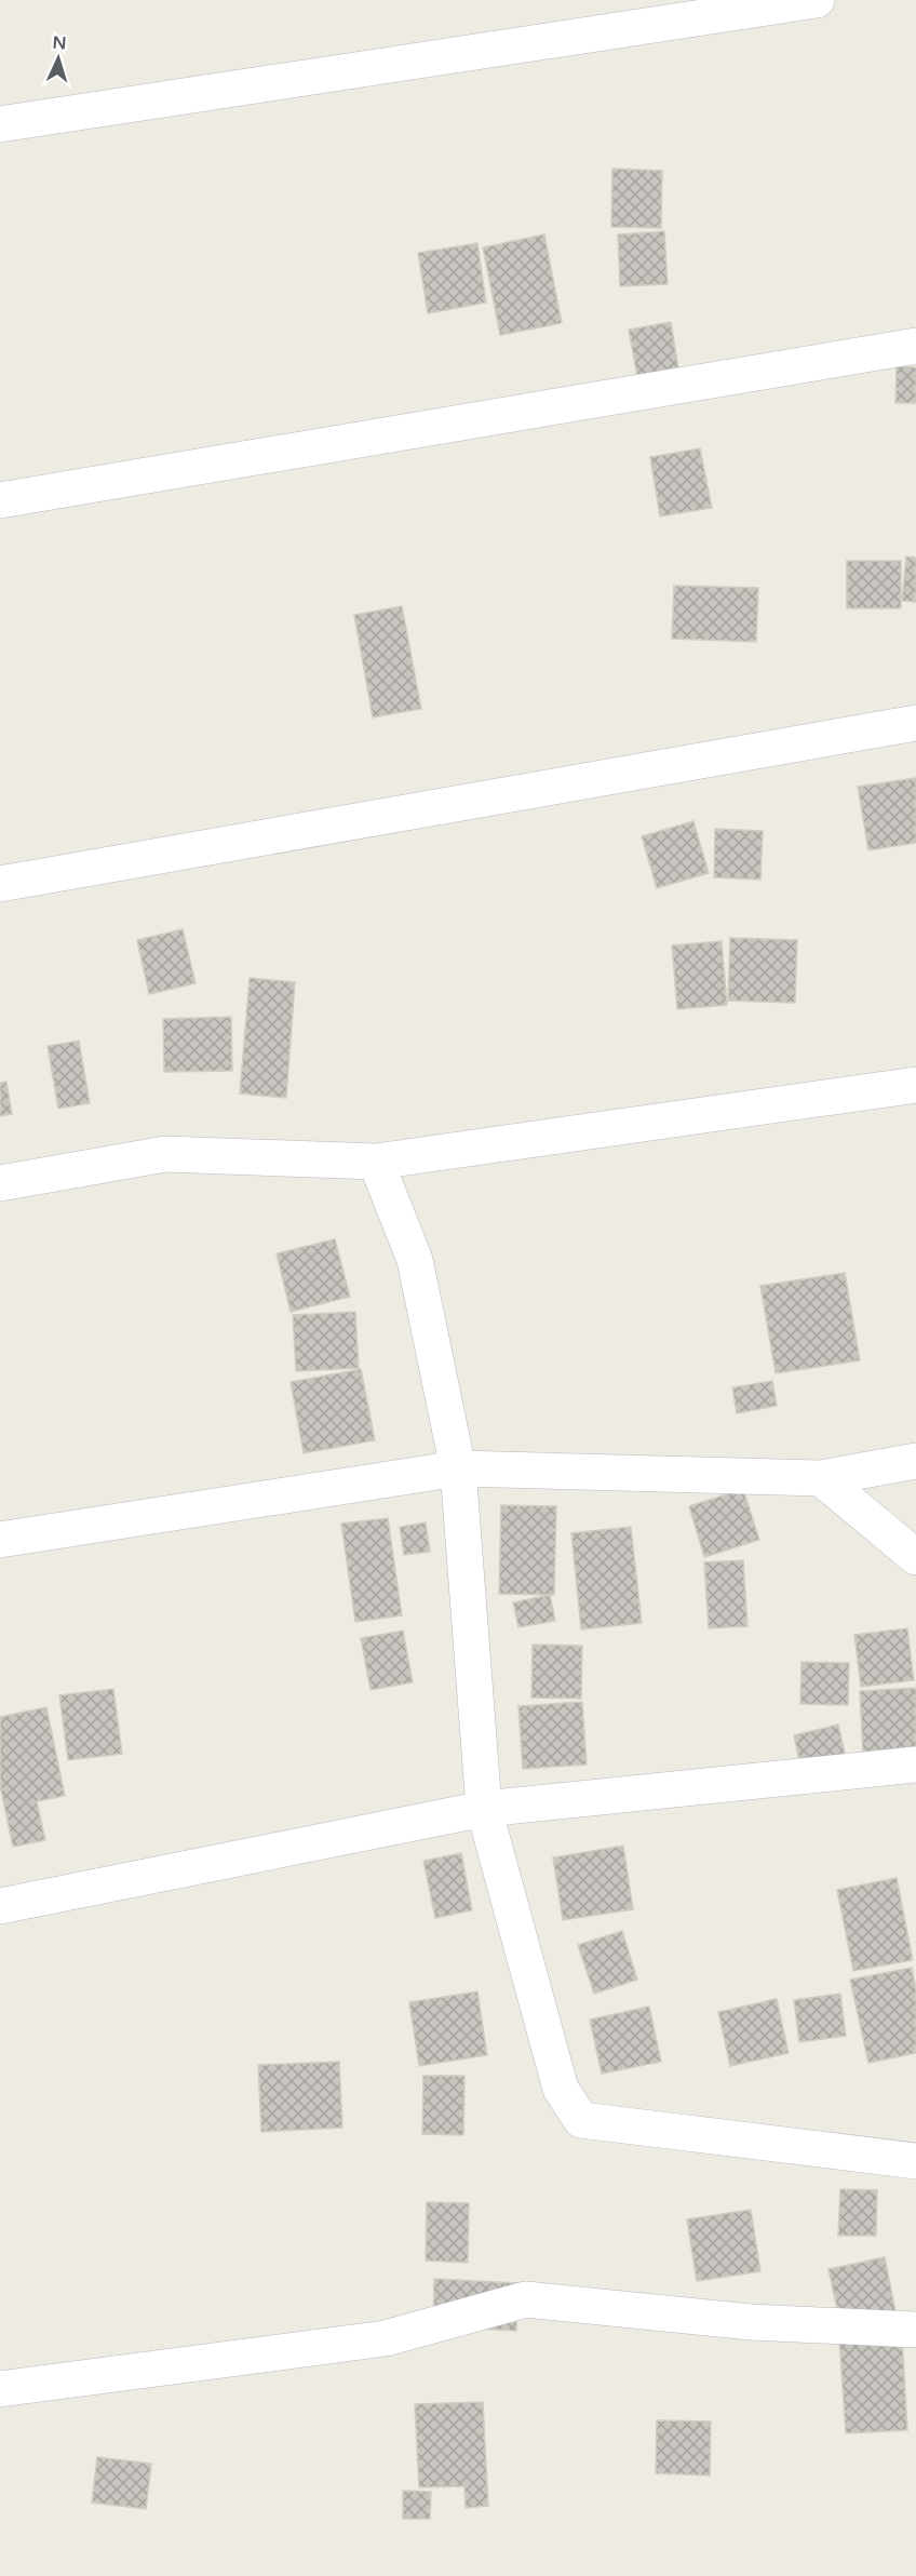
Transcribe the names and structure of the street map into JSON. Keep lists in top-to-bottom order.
{
  "north": "top"
}
